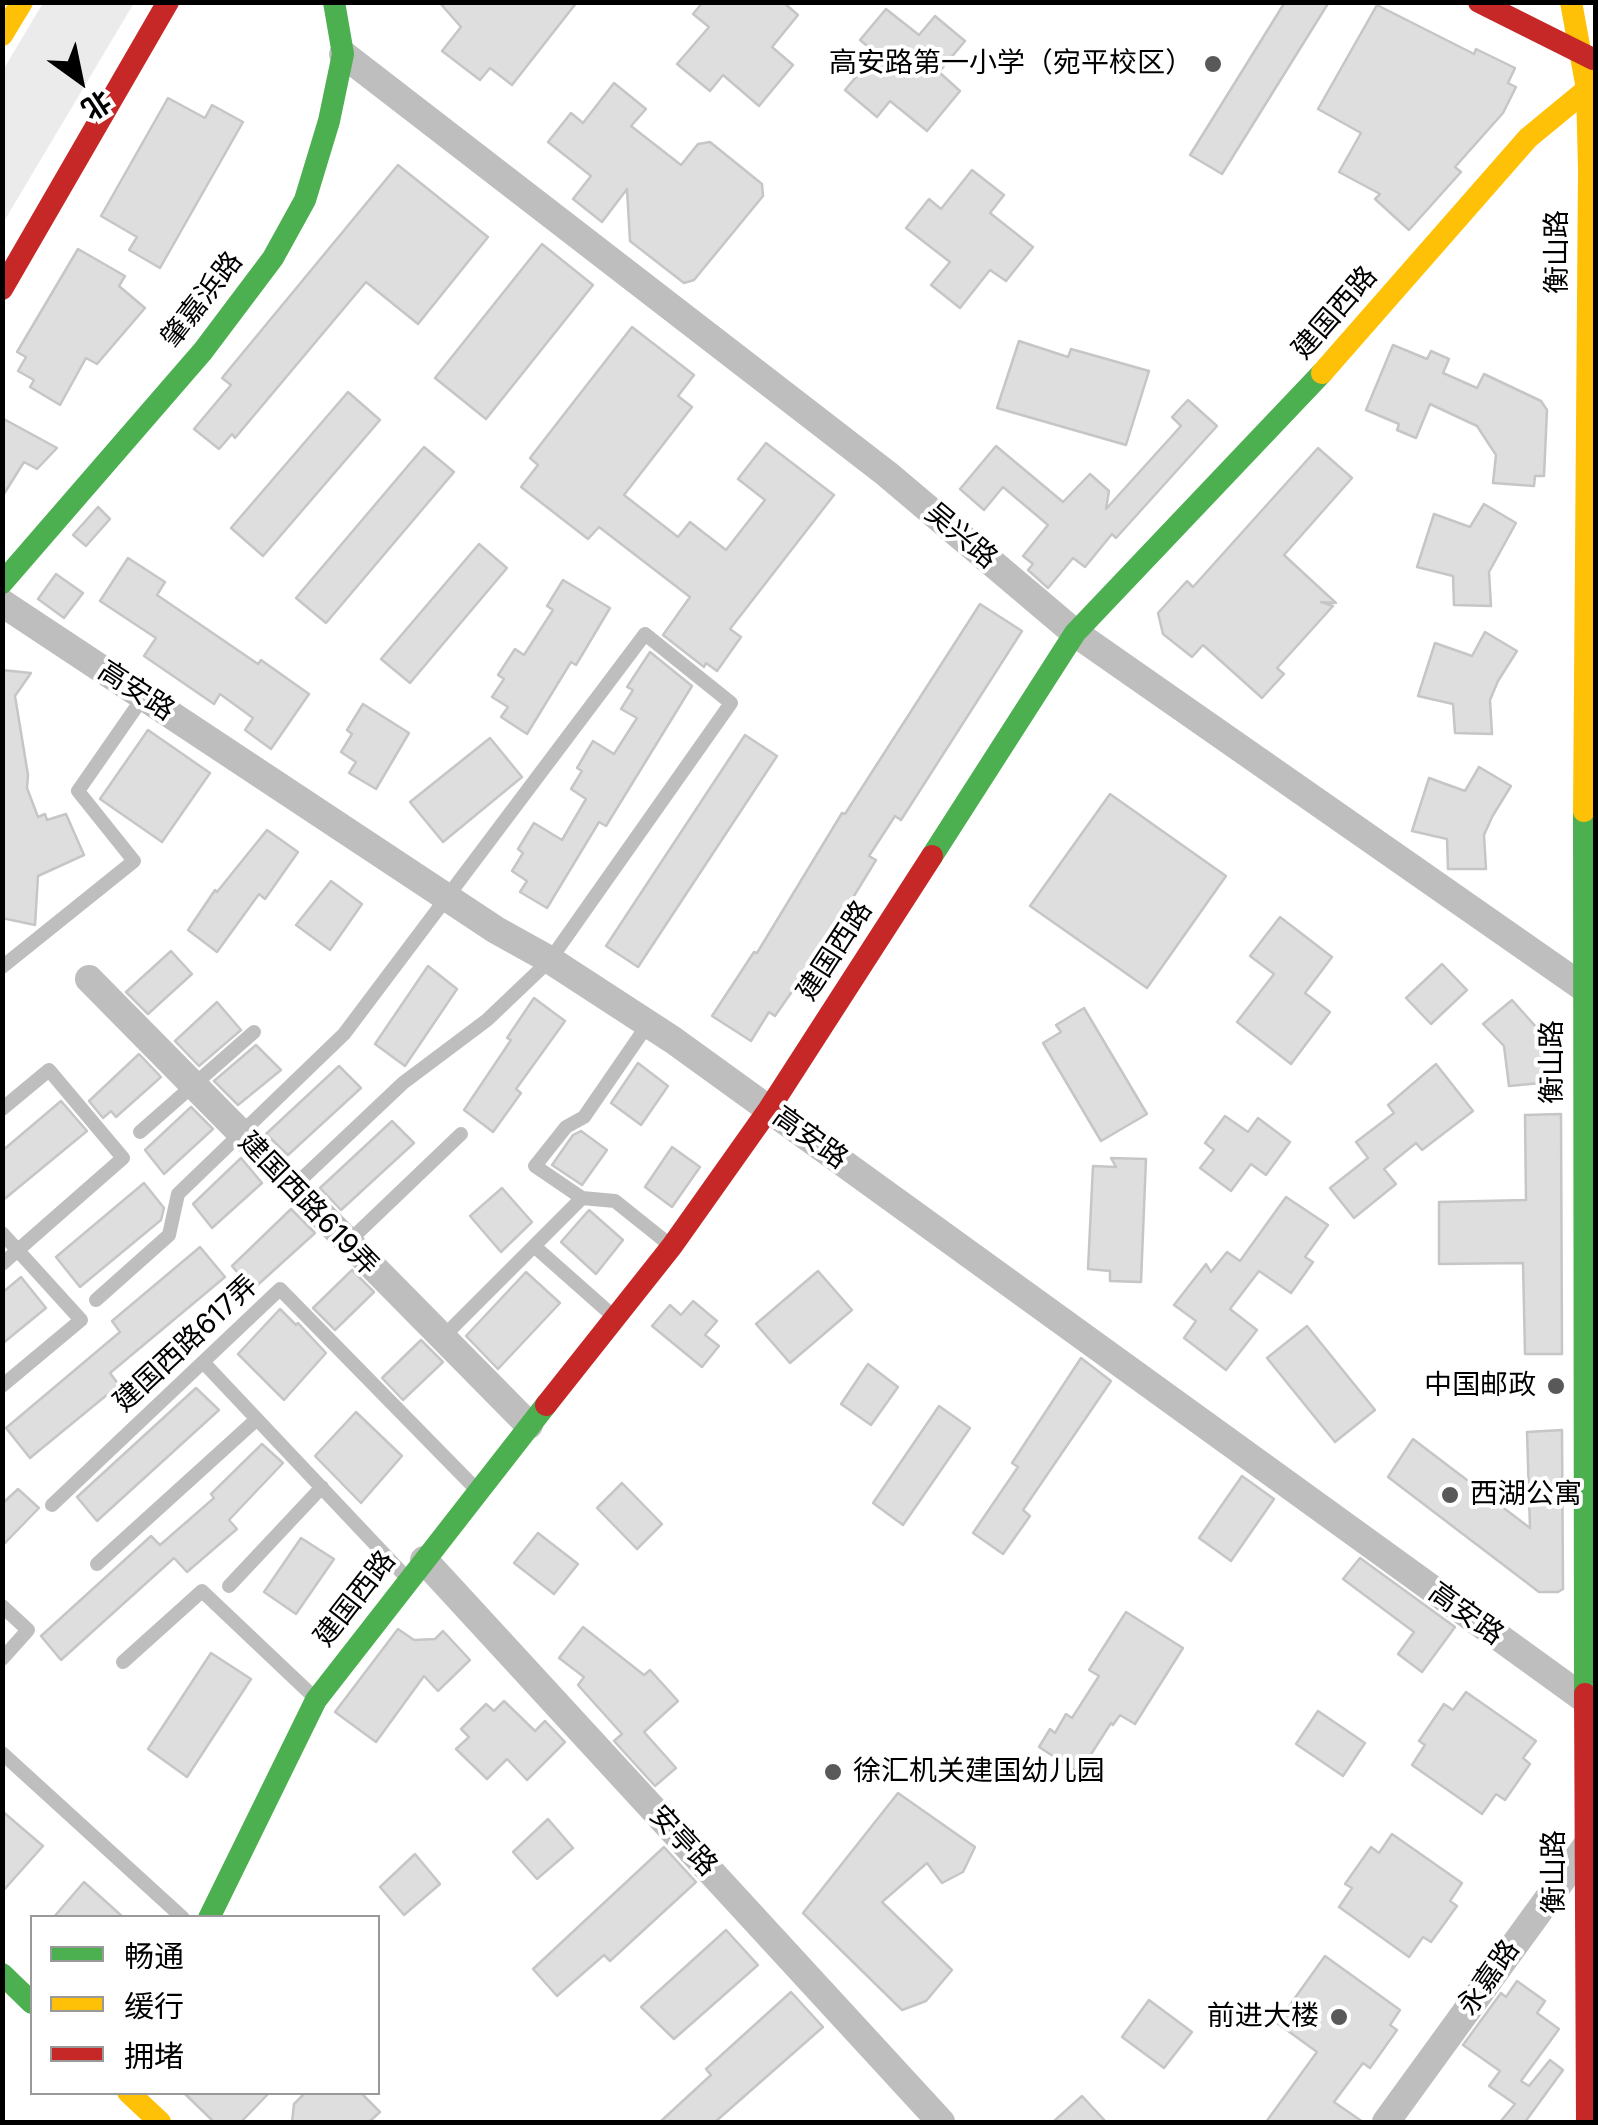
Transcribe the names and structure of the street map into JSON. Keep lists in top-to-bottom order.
{
  "streets": {
    "street": [
      "衡山路",
      "肇嘉浜路",
      "建国西路",
      "吴兴路",
      "高安路",
      "建国西路619弄",
      "安亭路",
      "永嘉路"
    ],
    "lane": ["建国西路617弄"]
  },
  "crossings": [
    ["衡山路", "建国西路"],
    ["衡山路", "吴兴路"],
    ["衡山路", "高安路"],
    ["衡山路", "永嘉路"],
    ["肇嘉浜路", "吴兴路"],
    ["建国西路", "吴兴路"],
    ["建国西路", "高安路"],
    ["建国西路", "建国西路619弄"],
    ["建国西路", "建国西路617弄"],
    ["建国西路", "安亭路"]
  ],
  "places": [
    "高安路第一小学（宛平校区）",
    "中国邮政",
    "西湖公寓",
    "徐汇机关建国幼儿园",
    "前进大楼"
  ],
  "legend": ["畅通", "缓行", "拥堵"],
  "north": "bottom right"
}
